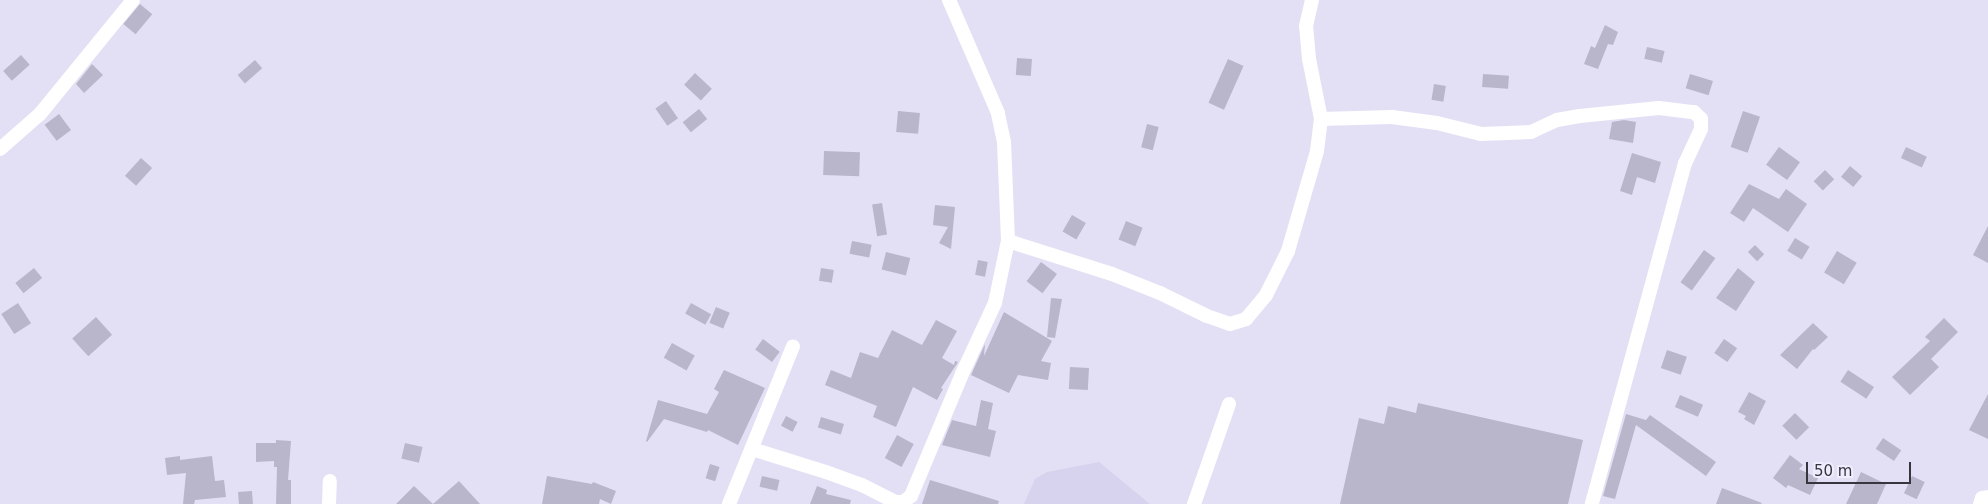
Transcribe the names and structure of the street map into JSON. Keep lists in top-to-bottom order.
{
  "scale_bar": "50 m"
}
